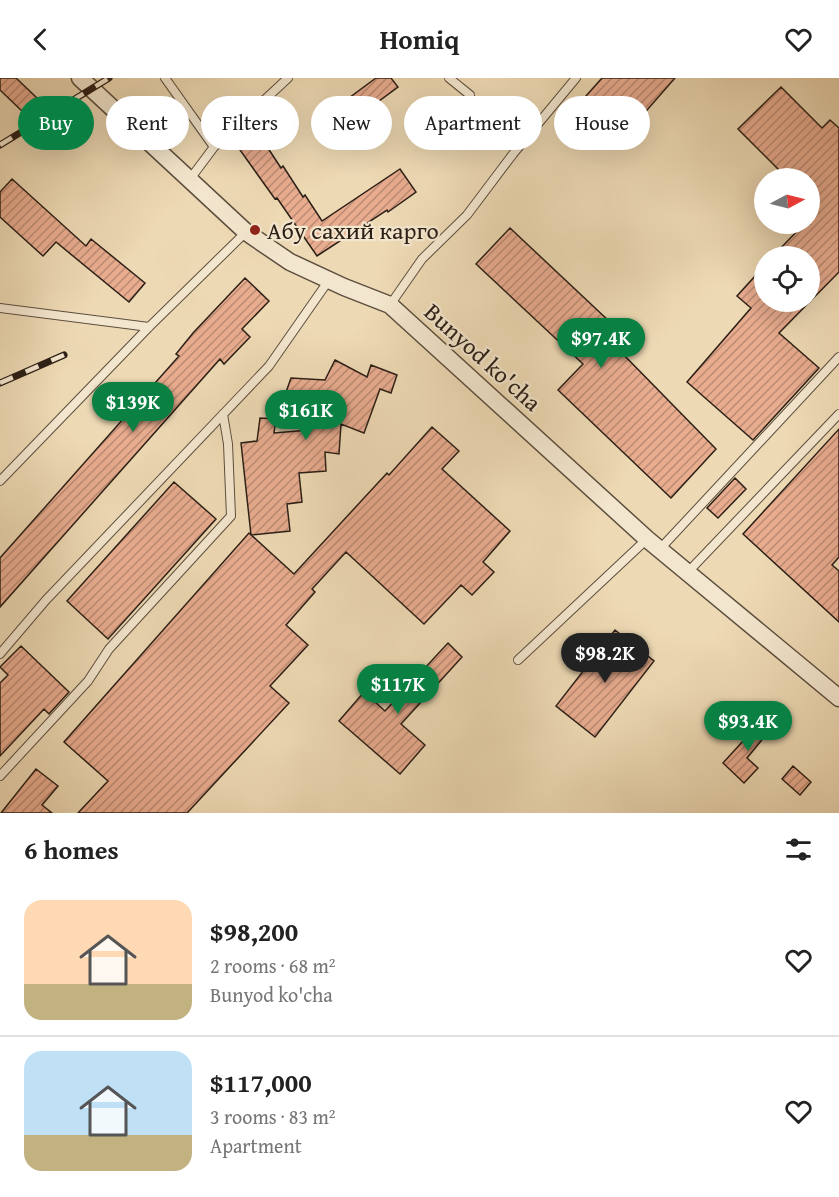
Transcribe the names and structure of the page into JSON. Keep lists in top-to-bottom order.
{
  "streets": {
    "street": ["Bunyod ko'cha"]
  },
  "places": ["Абу сахий карго"],
  "north": "right",
  "page": {
    "header": "Homiq",
    "chip": [
      "Buy",
      "Rent",
      "Filters",
      "New",
      "Apartment",
      "House"
    ],
    "price": [
      "$97.4K",
      "$139K",
      "$161K",
      "$98.2K",
      "$117K",
      "$93.4K"
    ],
    "heading": "6 homes",
    "list": [
      {
        "name": "$98,200",
        "note": "2 rooms · 68 m² · Bunyod ko'cha"
      },
      {
        "name": "$117,000",
        "note": "3 rooms · 83 m² · Apartment"
      }
    ]
  }
}
